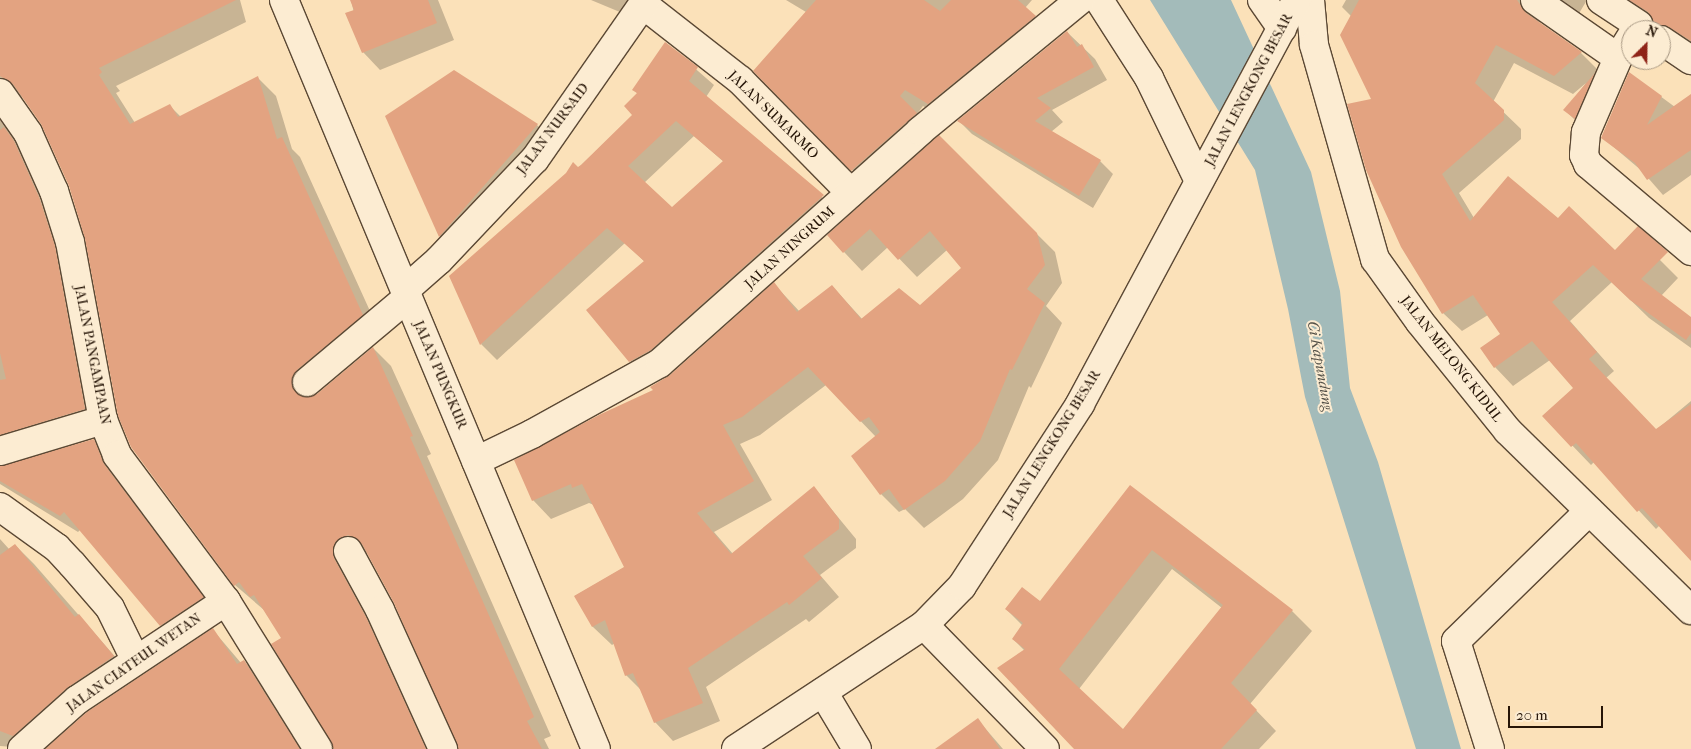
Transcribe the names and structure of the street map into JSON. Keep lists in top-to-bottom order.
{
  "streets": {
    "street": [
      "JALAN LENGKONG BESAR",
      "JALAN SUMARMO",
      "JALAN NURSAID",
      "JALAN NINGRUM",
      "JALAN PANGAMPAAN",
      "JALAN MELONG KIDUL",
      "JALAN PUNGKUR",
      "JALAN CIATEUL WETAN"
    ]
  },
  "crossings": [
    ["JALAN SUMARMO", "JALAN NURSAID"],
    ["JALAN SUMARMO", "JALAN NINGRUM"],
    ["JALAN NURSAID", "JALAN PUNGKUR"],
    ["JALAN NINGRUM", "JALAN PUNGKUR"],
    ["JALAN PANGAMPAAN", "JALAN CIATEUL WETAN"]
  ],
  "water": ["Ci Kapundung"],
  "scale_bar": "20 m",
  "north": "top right"
}
